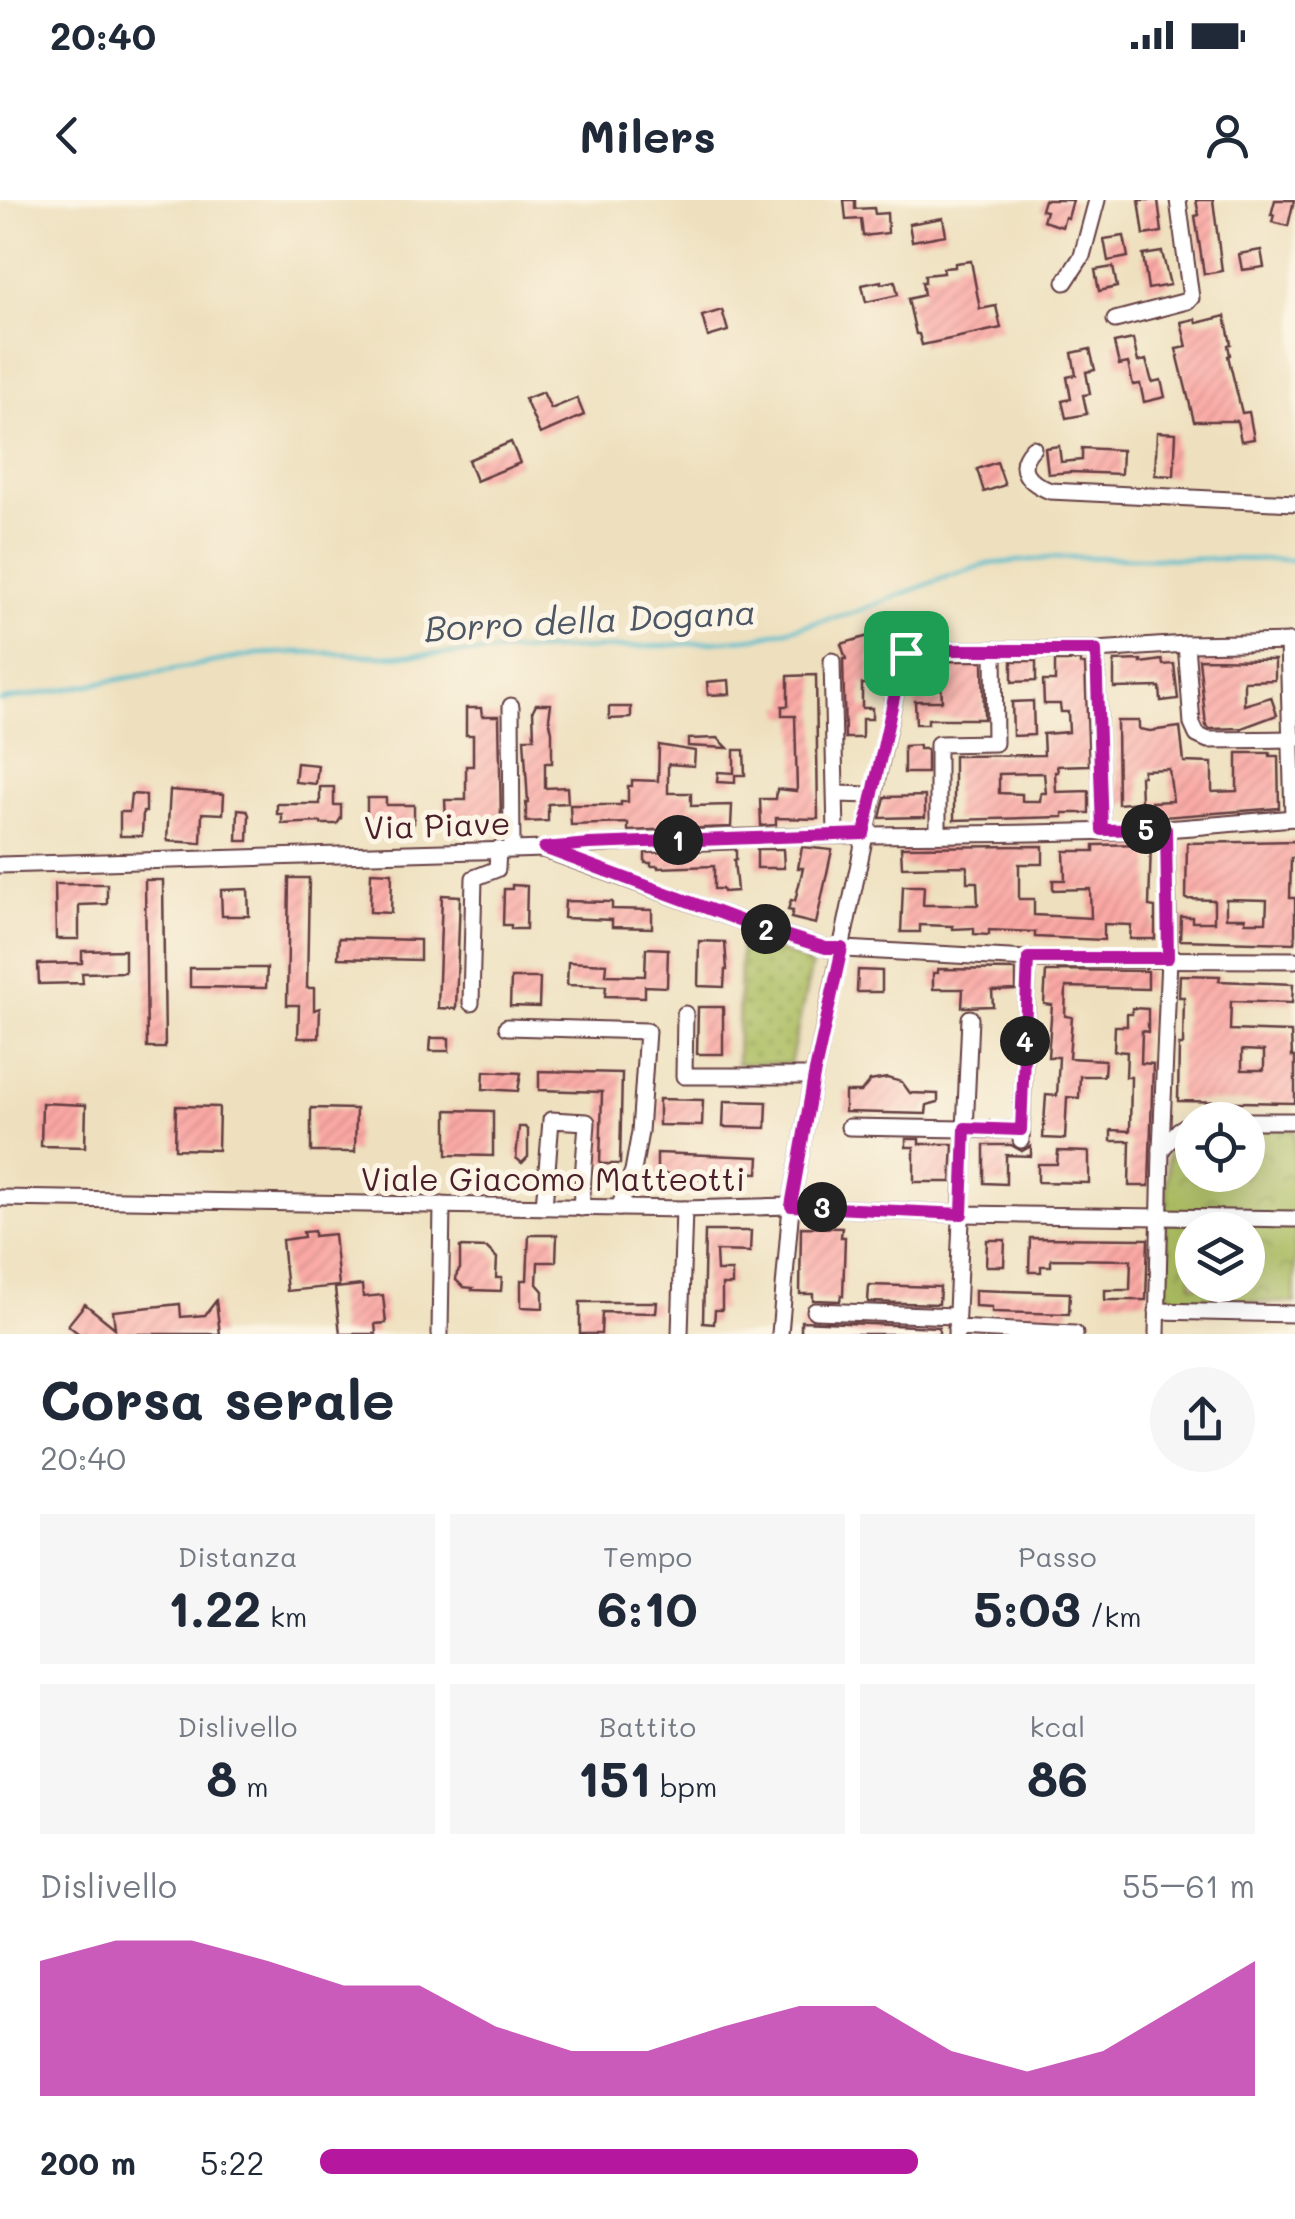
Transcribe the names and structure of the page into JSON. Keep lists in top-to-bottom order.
{
  "streets": {
    "street": ["Via Piave", "Viale Giacomo Matteotti"]
  },
  "water": ["Borro della Dogana"],
  "page": {
    "status": "20:40",
    "header": "Milers",
    "pins": [
      "5",
      "1",
      "2",
      "4",
      "3"
    ],
    "heading": ["Corsa serale", "20:40"],
    "stats": [
      ["Distanza", "1.22 km"],
      ["Tempo", "6:10"],
      ["Passo", "5:03 /km"],
      ["Dislivello", "8 m"],
      ["Battito", "151 bpm"],
      ["kcal", "86"]
    ],
    "chart": ["Dislivello", "55–61 m"],
    "list": [
      {
        "name": "200 m",
        "note": "5:22"
      }
    ]
  }
}
